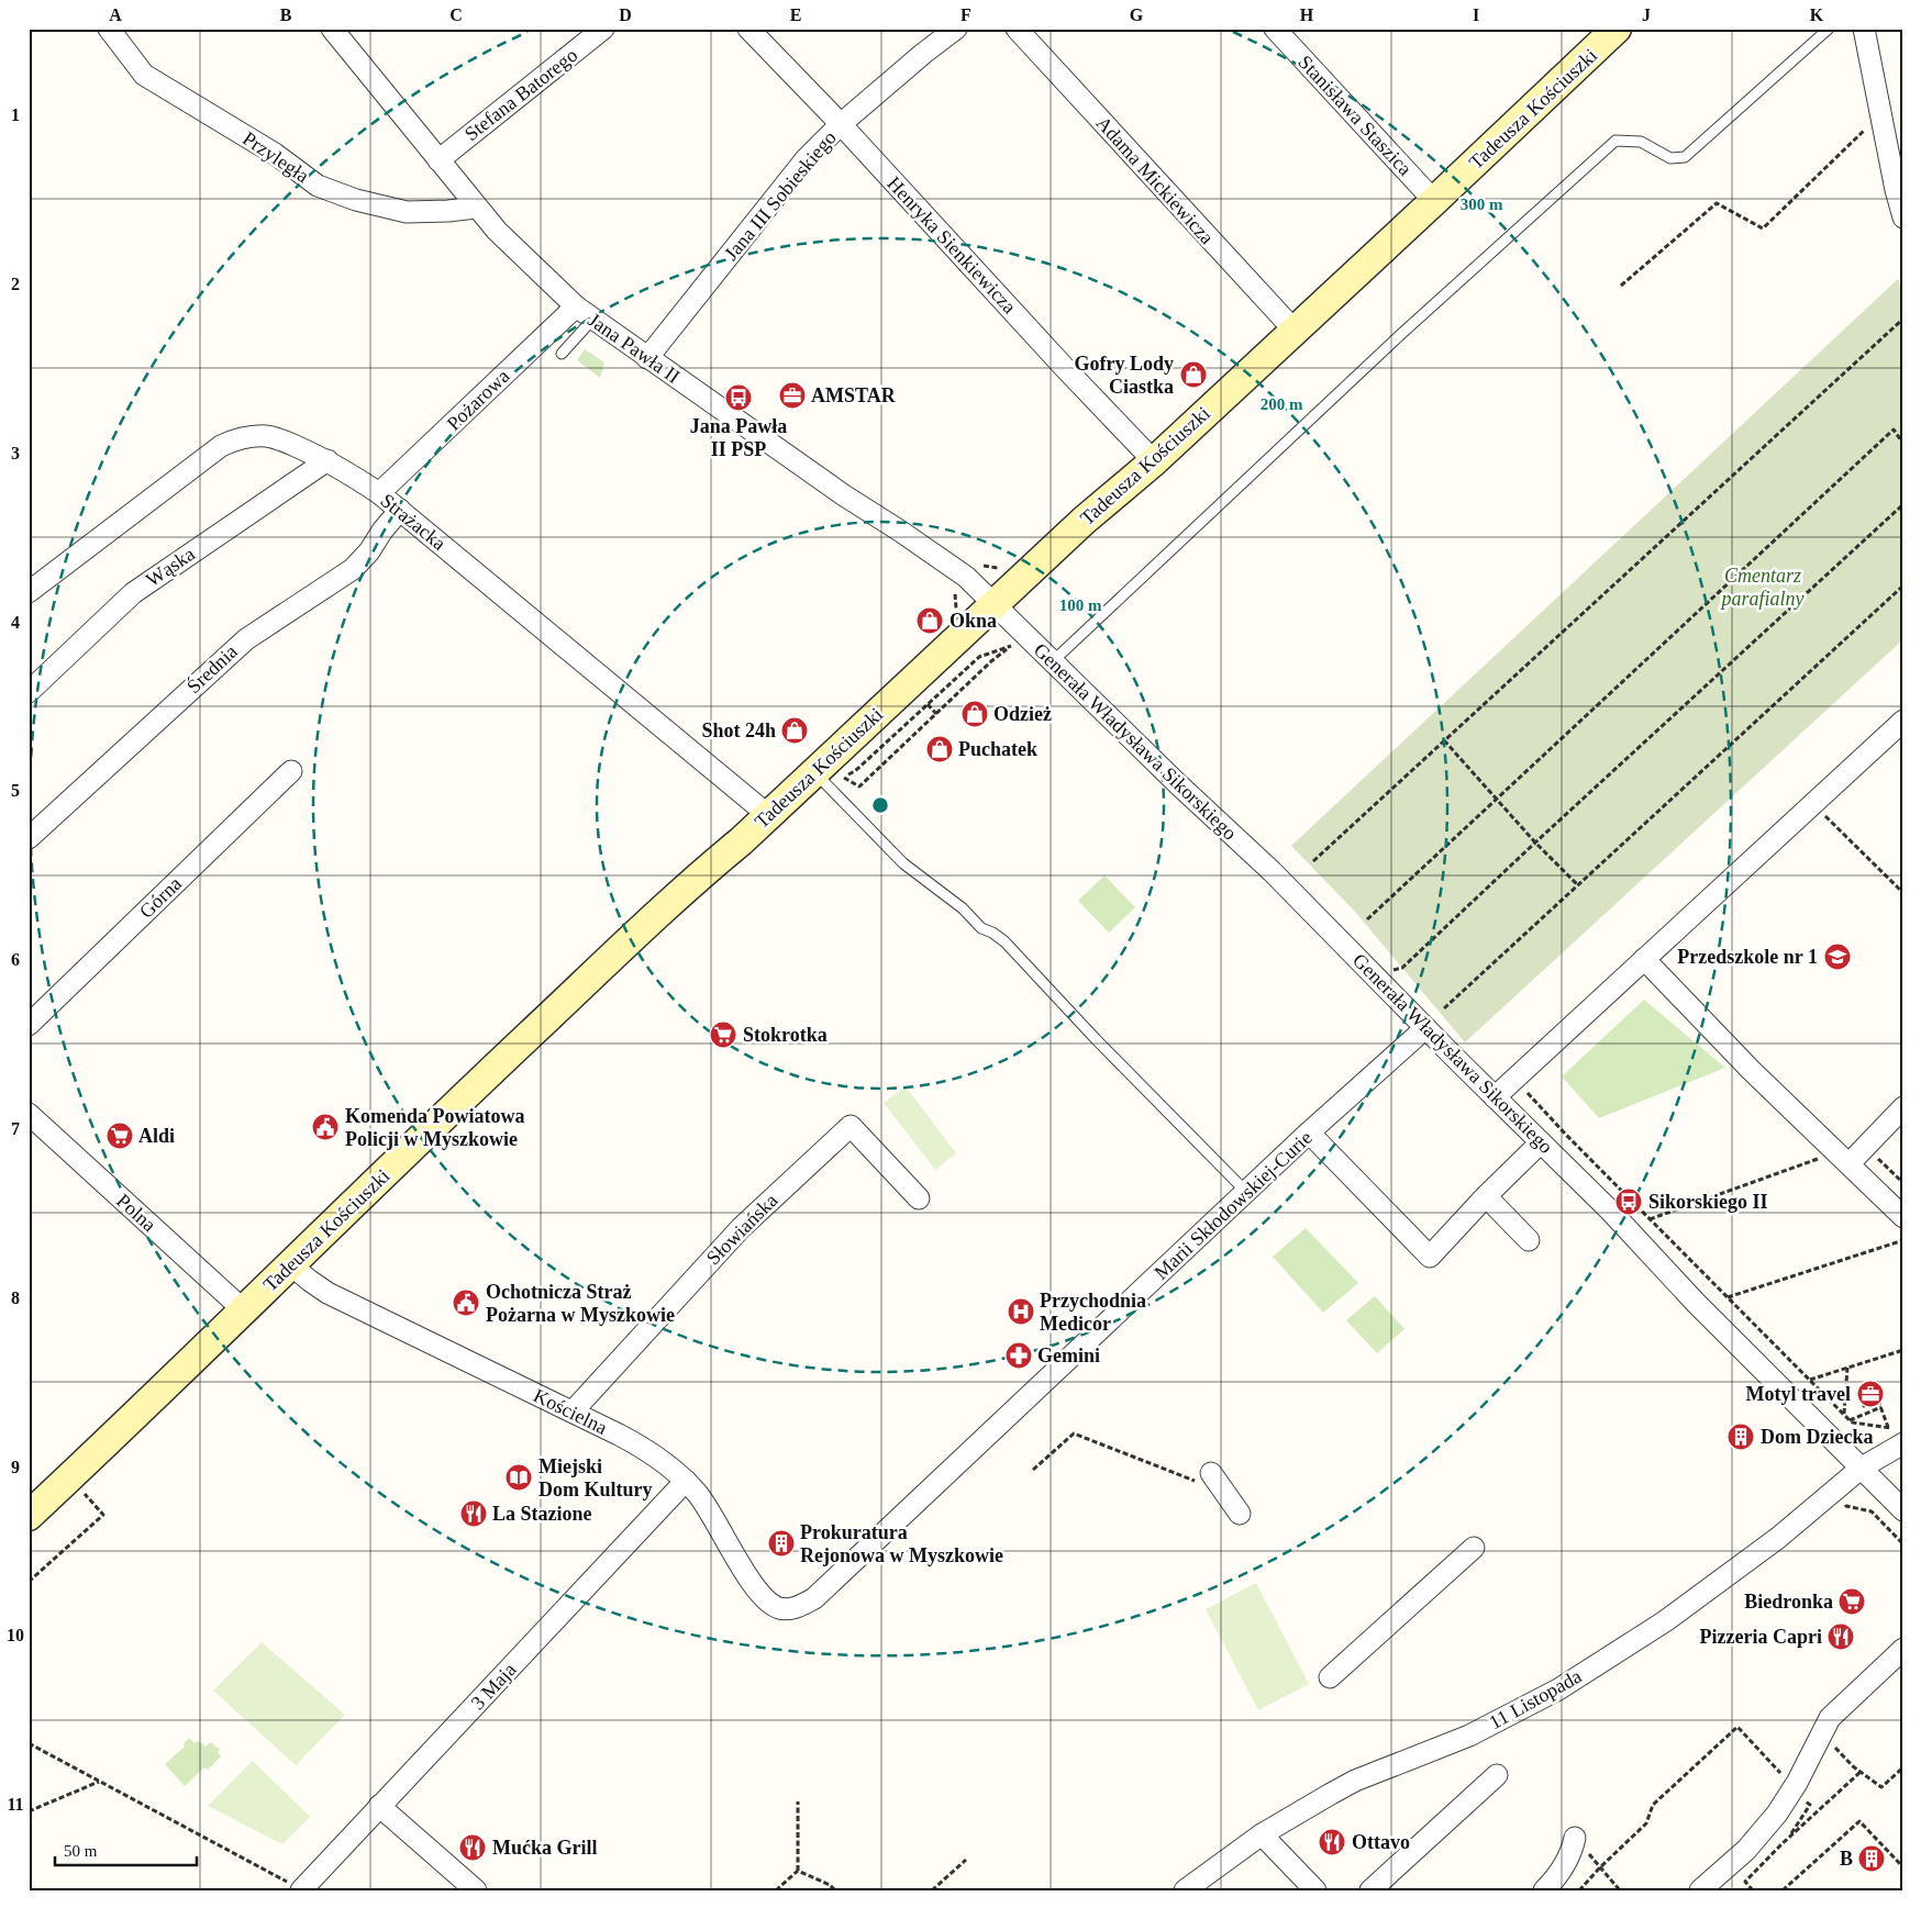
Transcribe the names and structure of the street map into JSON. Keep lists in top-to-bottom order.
{
  "streets": {
    "main road": ["Tadeusza Kościuszki"],
    "street": [
      "Stefana Batorego",
      "Stanisława Staszica",
      "Przyległa",
      "Adama Mickiewicza",
      "Jana III Sobieskiego",
      "Henryka Sienkiewicza",
      "Jana Pawła II",
      "Pożarowa",
      "Strażacka",
      "Wąska",
      "Średnia",
      "Generała Władysława Sikorskiego",
      "Górna",
      "Marii Skłodowskiej-Curie",
      "Polna",
      "Słowiańska",
      "Kościelna",
      "3 Maja",
      "11 Listopada"
    ]
  },
  "crossings": [
    ["Stefana Batorego", "Jana Pawła II"],
    ["Tadeusza Kościuszki", "Stanisława Staszica"],
    ["Tadeusza Kościuszki", "Adama Mickiewicza"],
    ["Tadeusza Kościuszki", "Henryka Sienkiewicza"],
    ["Tadeusza Kościuszki", "Jana Pawła II"],
    ["Tadeusza Kościuszki", "Strażacka"],
    ["Tadeusza Kościuszki", "Generała Władysława Sikorskiego"],
    ["Tadeusza Kościuszki", "Polna"],
    ["Tadeusza Kościuszki", "Kościelna"],
    ["Przyległa", "Jana Pawła II"],
    ["Jana III Sobieskiego", "Henryka Sienkiewicza"],
    ["Jana III Sobieskiego", "Jana Pawła II"],
    ["Jana Pawła II", "Pożarowa"],
    ["Jana Pawła II", "Generała Władysława Sikorskiego"],
    ["Pożarowa", "Strażacka"],
    ["Strażacka", "Wąska"],
    ["Strażacka", "Średnia"],
    ["Generała Władysława Sikorskiego", "Marii Skłodowskiej-Curie"],
    ["Generała Władysława Sikorskiego", "11 Listopada"],
    ["Marii Skłodowskiej-Curie", "Kościelna"],
    ["Słowiańska", "Kościelna"],
    ["Kościelna", "3 Maja"]
  ],
  "parks": ["Cmentarz parafialny"],
  "places": {
    "shop": [
      "Gofry Lody Ciastka",
      "Okna",
      "Odzież",
      "Shot 24h",
      "Puchatek"
    ],
    "office": ["AMSTAR", "Motyl travel"],
    "bus stop": ["Jana Pawła II PSP", "Sikorskiego II"],
    "school or university": ["Przedszkole nr 1"],
    "supermarket": ["Stokrotka", "Aldi", "Biedronka"],
    "public building": ["Komenda Powiatowa Policji w Myszkowie", "Ochotnicza Straż Pożarna w Myszkowie"],
    "hospital": ["Przychodnia Medicor"],
    "pharmacy": ["Gemini"],
    "building": ["Dom Dziecka", "Prokuratura Rejonowa w Myszkowie", "B"],
    "library": ["Miejski Dom Kultury"],
    "restaurant": [
      "La Stazione",
      "Pizzeria Capri",
      "Ottavo",
      "Mućka Grill"
    ]
  },
  "scale_bar": "50 m",
  "grid": {
    "columns": [
      "A",
      "B",
      "C",
      "D",
      "E",
      "F",
      "G",
      "H",
      "I",
      "J",
      "K"
    ],
    "rows": [
      "1",
      "2",
      "3",
      "4",
      "5",
      "6",
      "7",
      "8",
      "9",
      "10",
      "11"
    ]
  },
  "rings": ["300 m", "200 m", "100 m"]
}
